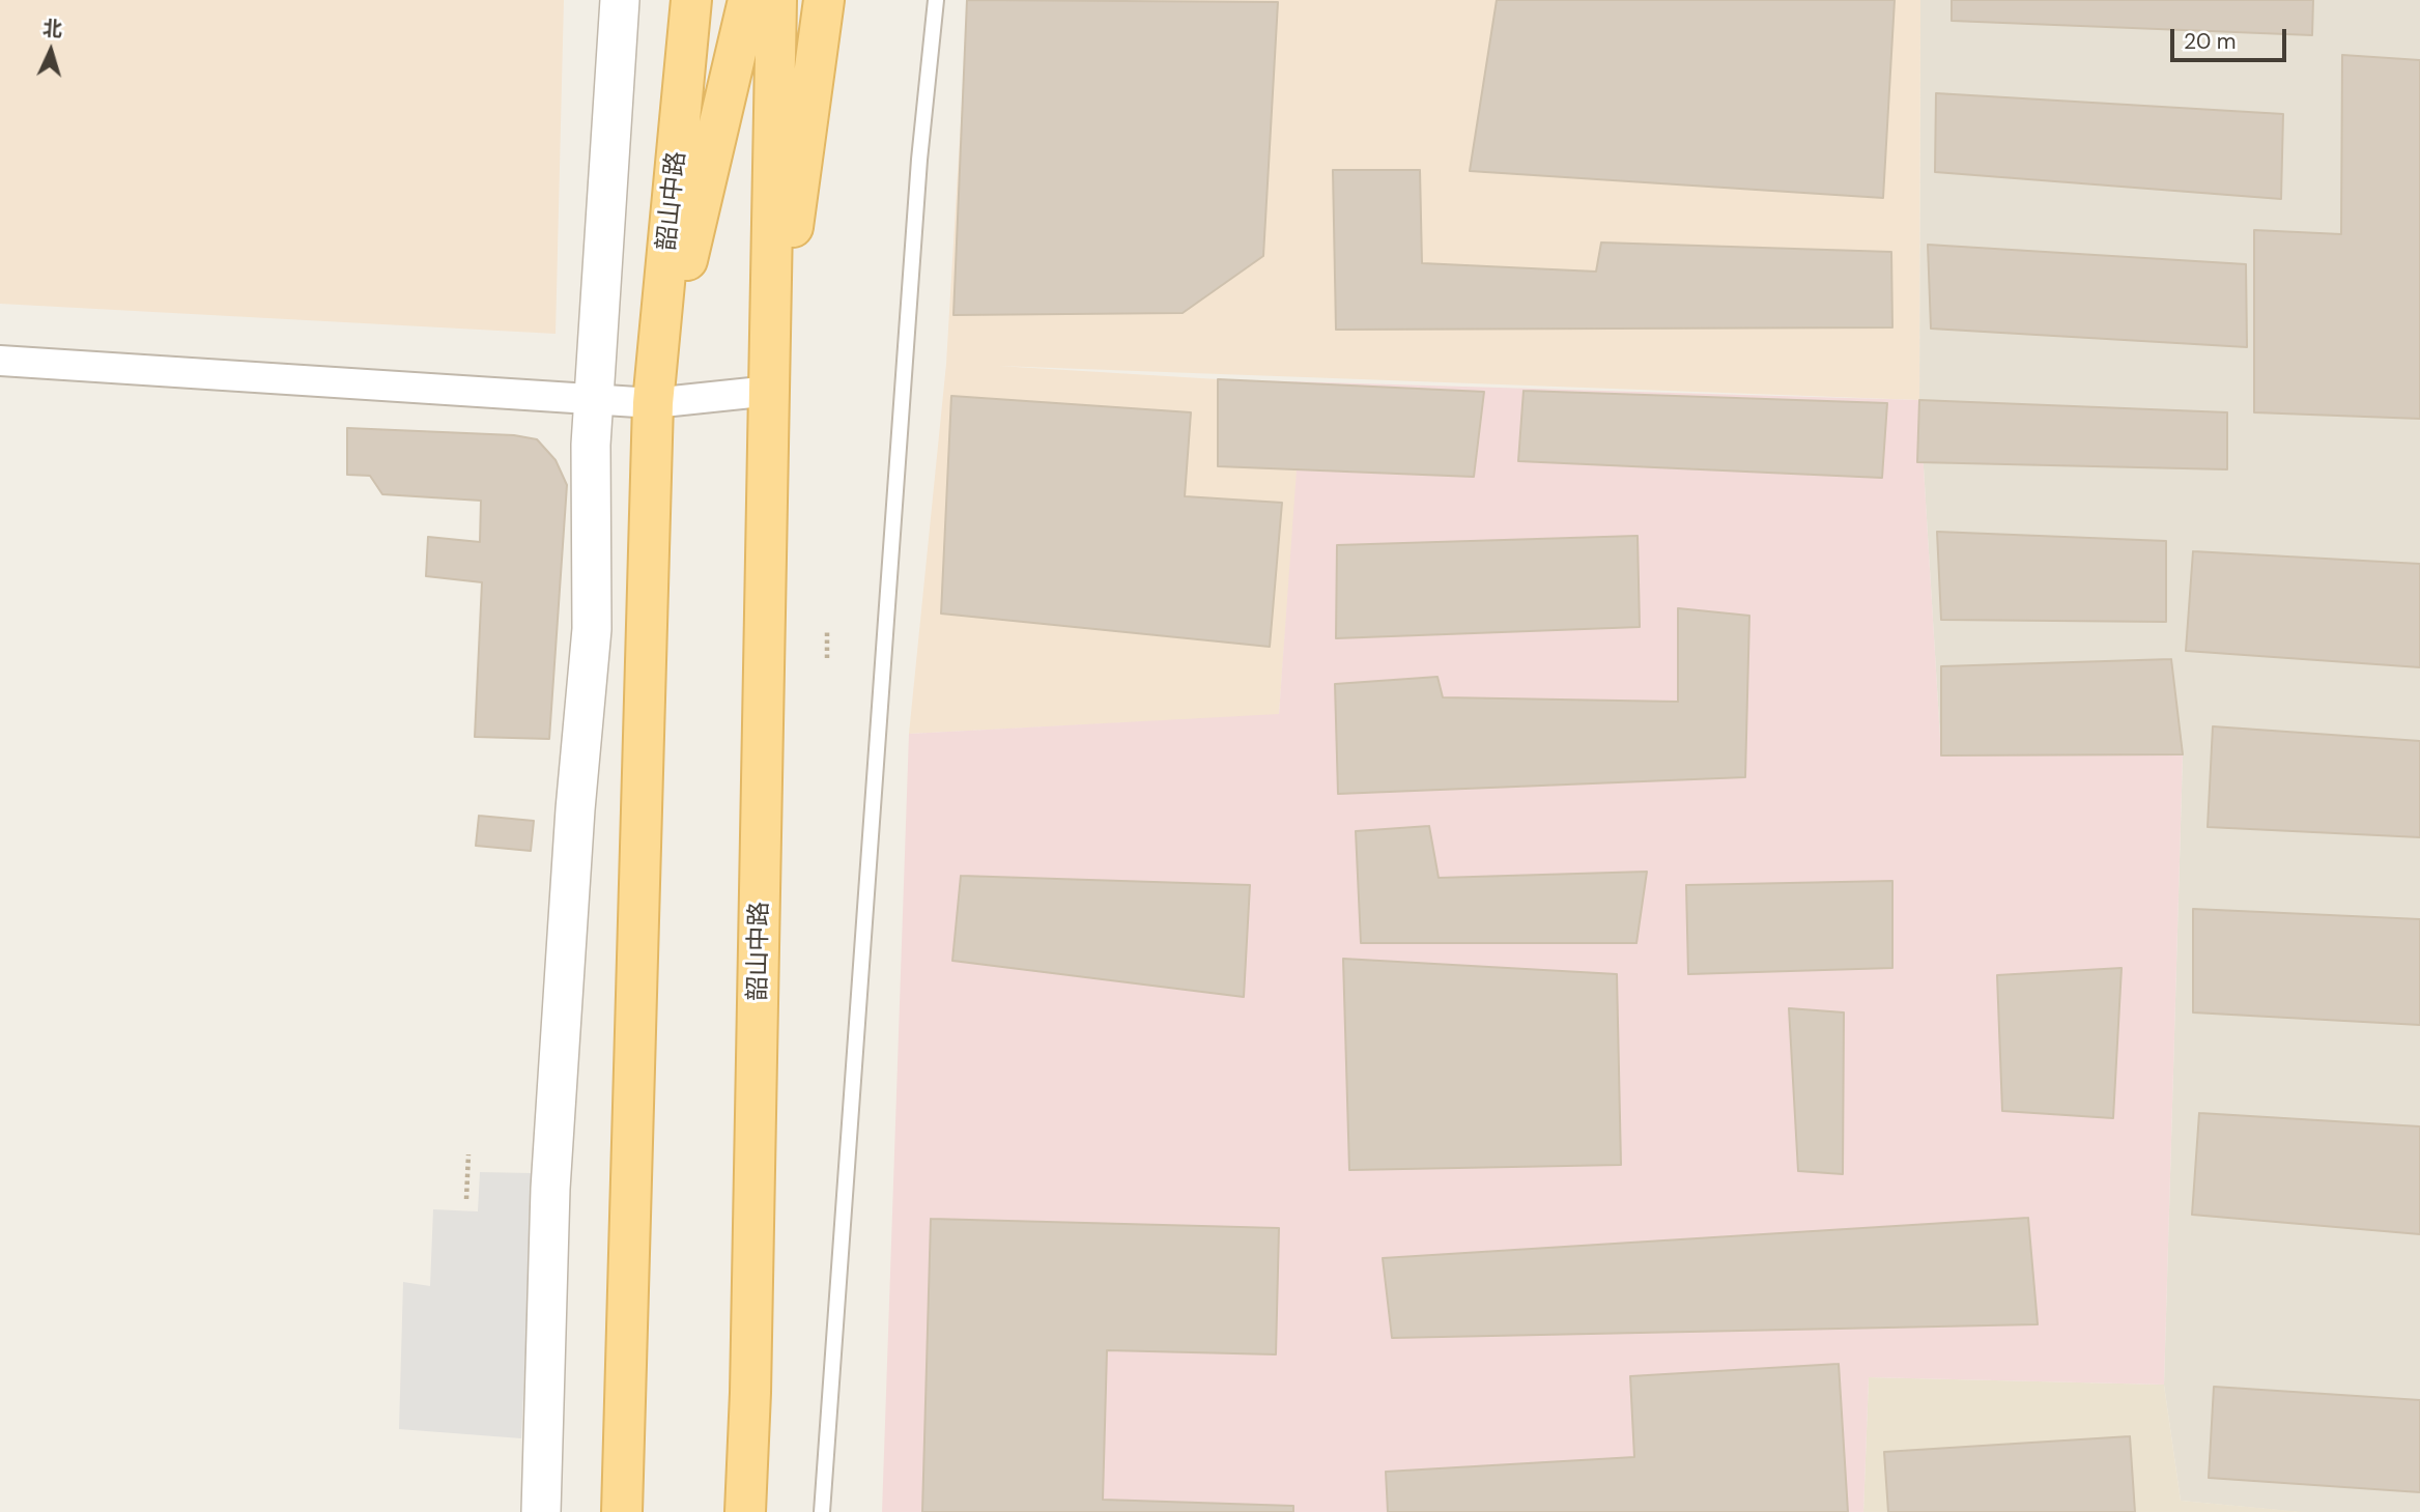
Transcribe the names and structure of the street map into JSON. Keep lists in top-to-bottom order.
{
  "streets": {
    "main road": ["韶山中路"]
  },
  "scale_bar": "20 m",
  "north": "top"
}
